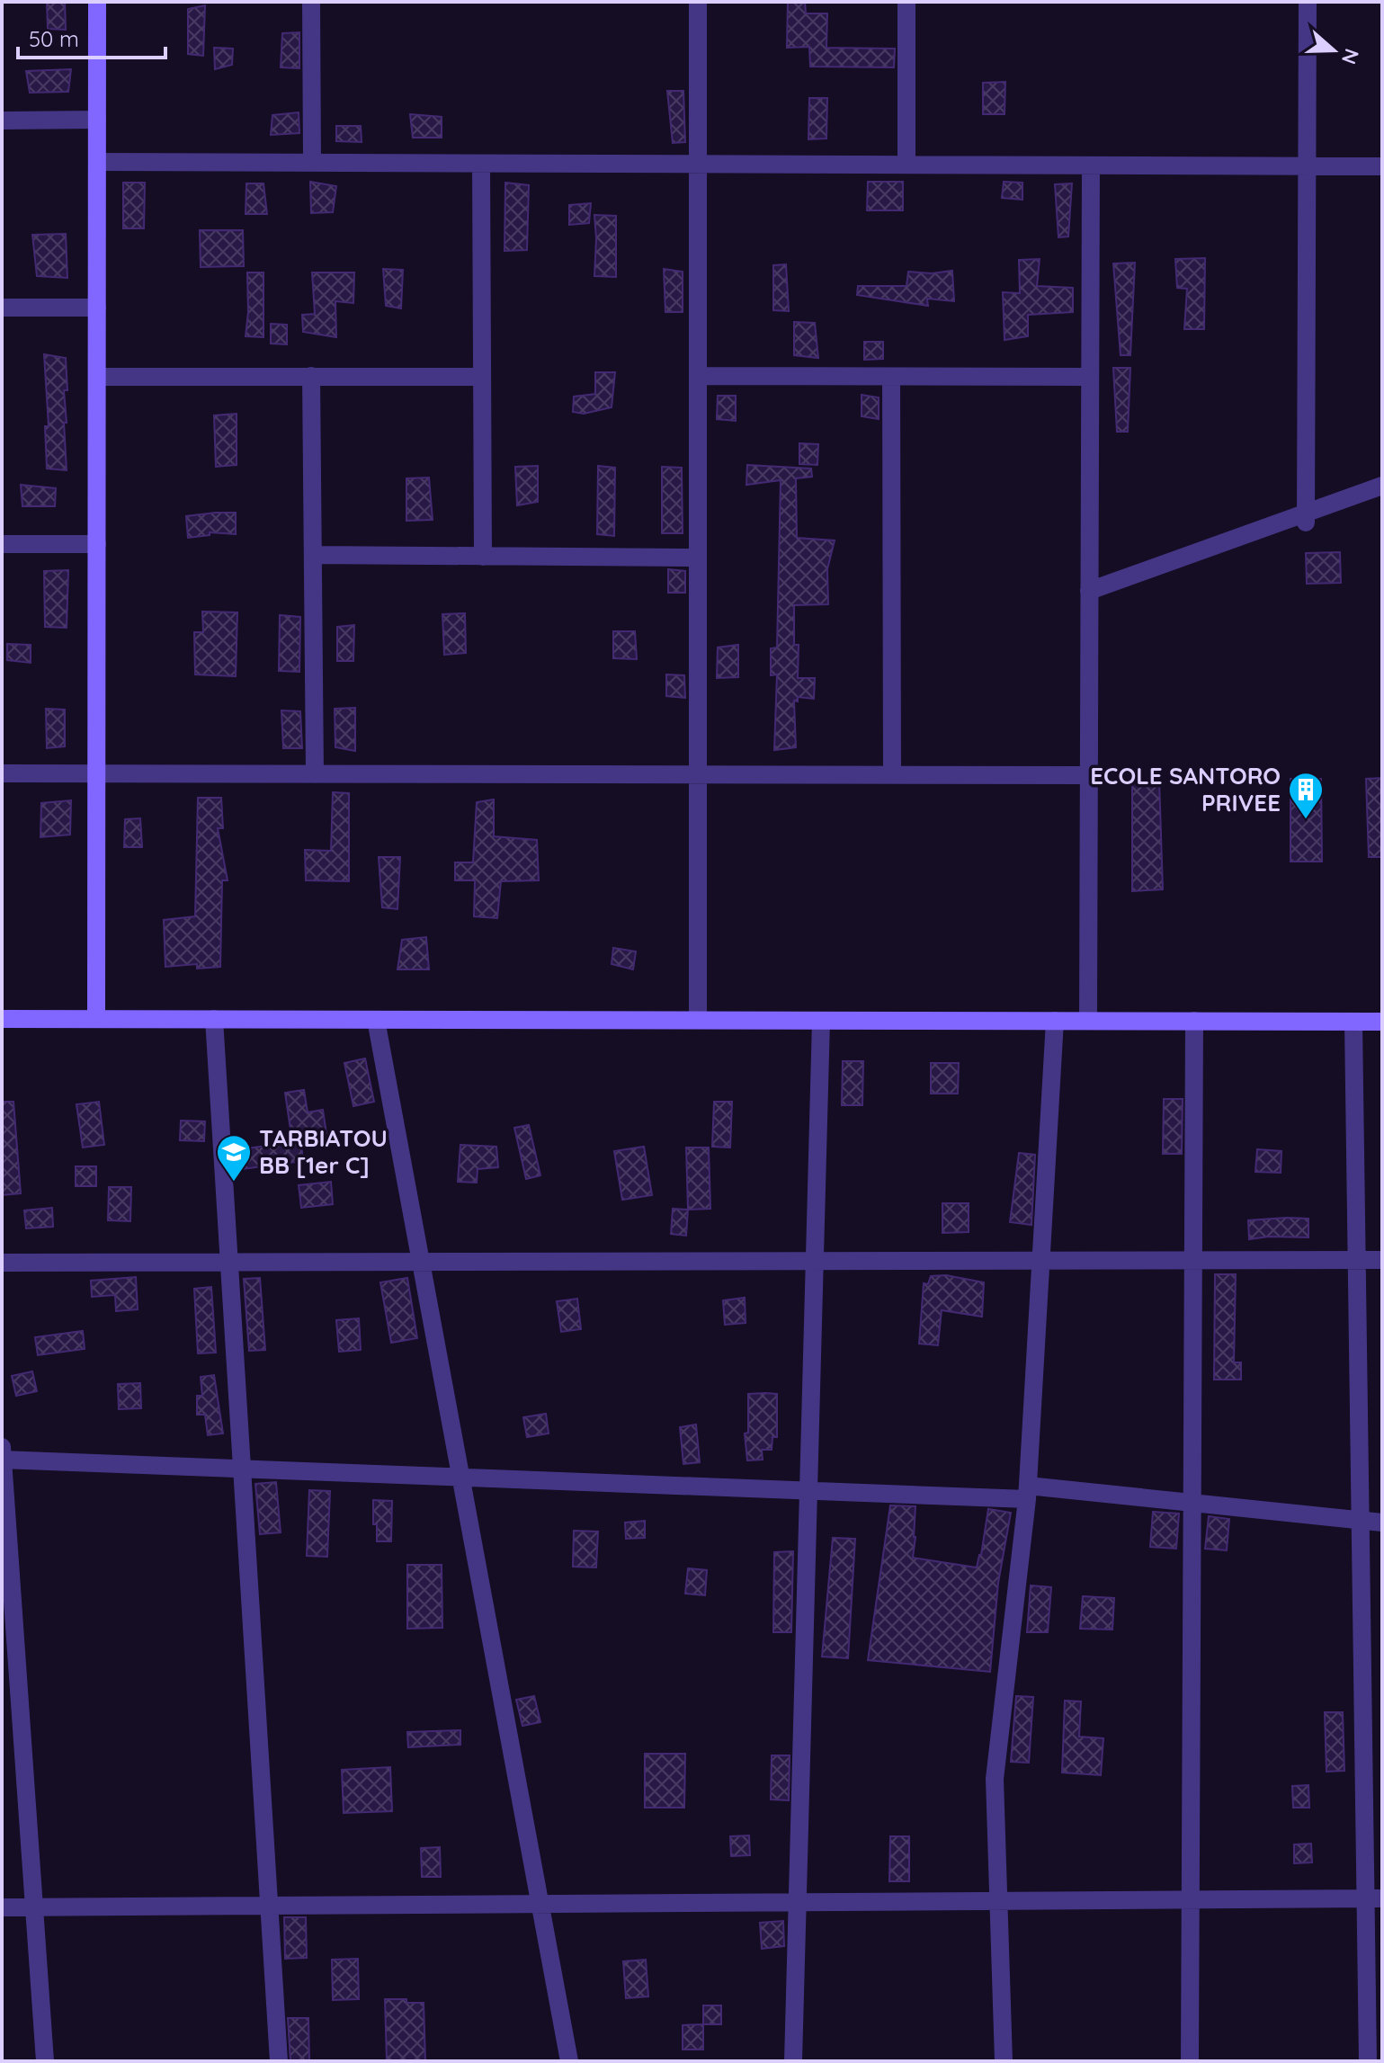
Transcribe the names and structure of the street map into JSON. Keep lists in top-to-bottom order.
{
  "places": {
    "building": ["ECOLE SANTORO PRIVEE"],
    "school or university": ["TARBIATOU BB [1er C]"]
  },
  "scale_bar": "50 m",
  "north": "right"
}
